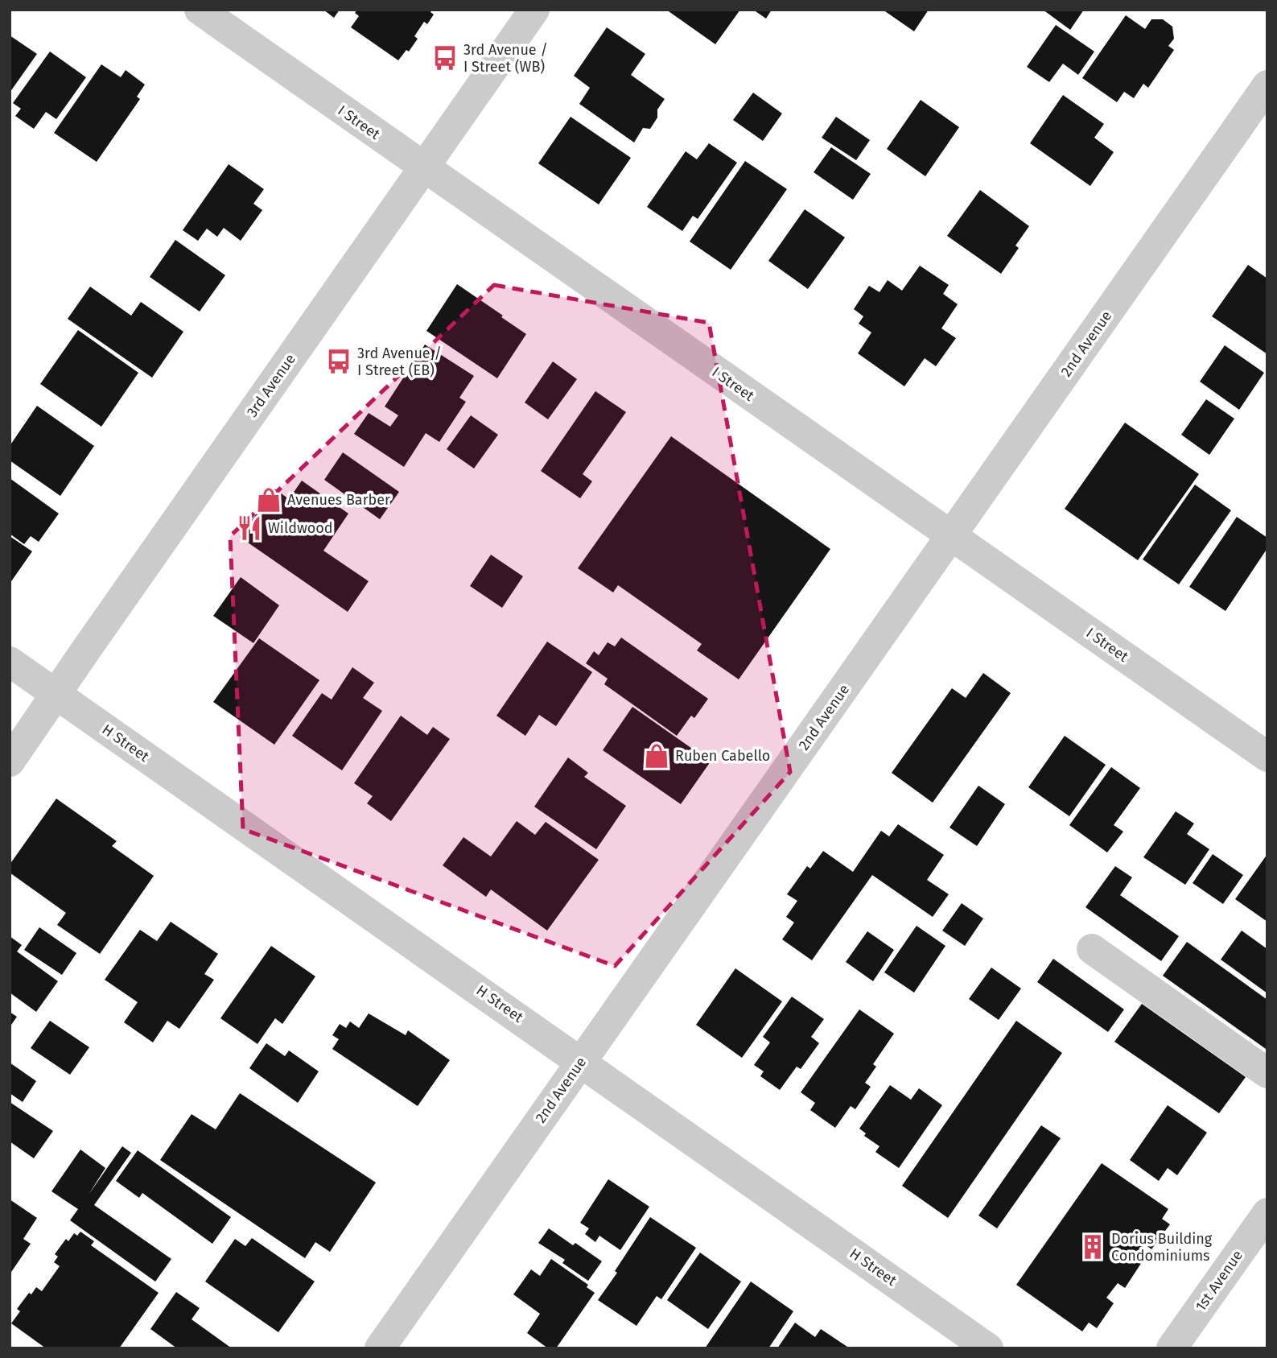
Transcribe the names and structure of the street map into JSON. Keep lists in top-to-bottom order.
{
  "streets": {
    "street": [
      "I Street",
      "2nd Avenue",
      "3rd Avenue",
      "H Street",
      "1st Avenue"
    ]
  },
  "crossings": [
    ["I Street", "2nd Avenue"],
    ["I Street", "3rd Avenue"],
    ["2nd Avenue", "H Street"],
    ["3rd Avenue", "H Street"]
  ],
  "places": {
    "bus stop": ["3rd Avenue / I Street (WB)", "3rd Avenue / I Street (EB)"],
    "shop": ["Avenues Barber", "Ruben Cabello"],
    "restaurant": ["Wildwood"],
    "building": ["Dorius Building Condominiums"]
  }
}
